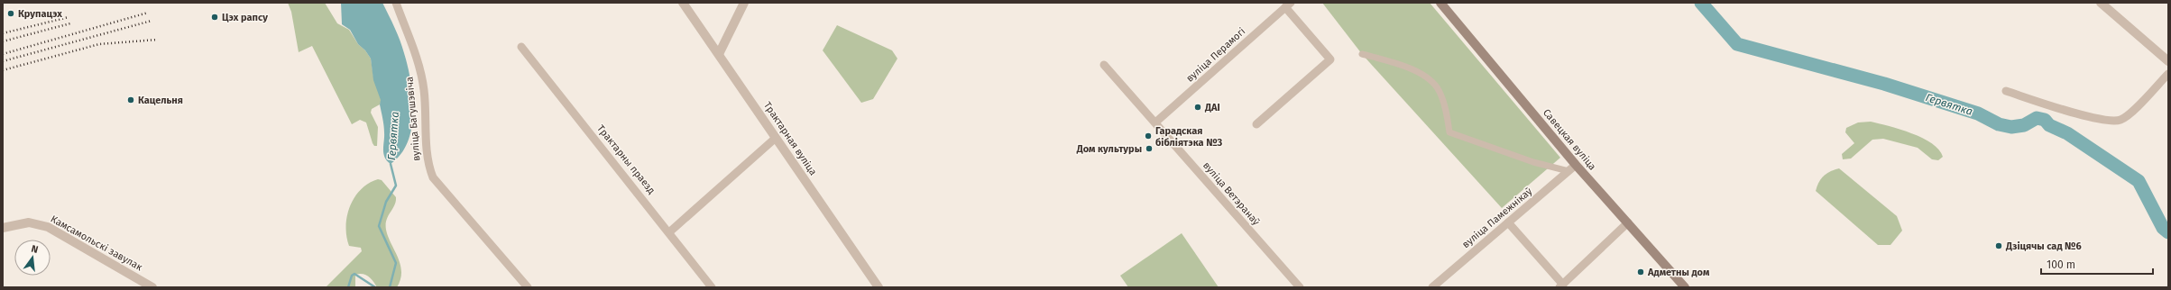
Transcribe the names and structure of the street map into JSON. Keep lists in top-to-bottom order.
{
  "streets": {
    "main road": ["Савецкая вуліца"],
    "street": [
      "вуліца Перамогі",
      "вуліца Багушэвіча",
      "Трактарная вуліца",
      "Трактарны праезд",
      "вуліца Ветэранаў",
      "вуліца Памежнікаў",
      "Камсамольскі завулак"
    ]
  },
  "crossings": [
    ["вуліца Перамогі", "вуліца Ветэранаў"],
    ["Савецкая вуліца", "вуліца Памежнікаў"]
  ],
  "water": ["Гервятка"],
  "places": [
    "Крупацэх",
    "Цэх рапсу",
    "Кацельня",
    "ДАІ",
    "Гарадская бібліятэка №3",
    "Дом культуры",
    "Дзіцячы сад №6",
    "Адметны дом"
  ],
  "scale_bar": "100 m",
  "north": "top"
}
